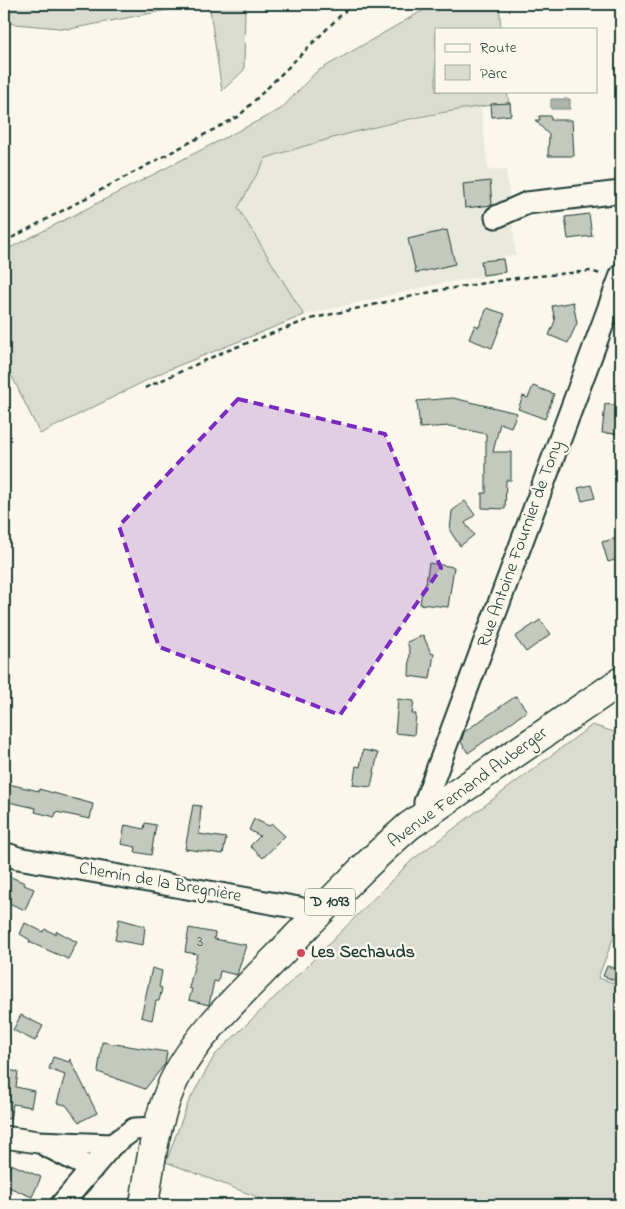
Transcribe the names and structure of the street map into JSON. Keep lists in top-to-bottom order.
{
  "streets": {
    "main road": ["Avenue Fernand Auberger", "D 1093"],
    "street": ["Rue Antoine Fournier de Tony", "Chemin de la Bregnière"]
  },
  "crossings": [
    ["Rue Antoine Fournier de Tony", "Avenue Fernand Auberger"],
    ["Avenue Fernand Auberger", "Chemin de la Bregnière"]
  ],
  "places": ["Les Sechauds"],
  "house_numbers": ["3"],
  "legend": ["Route", "Parc"]
}
